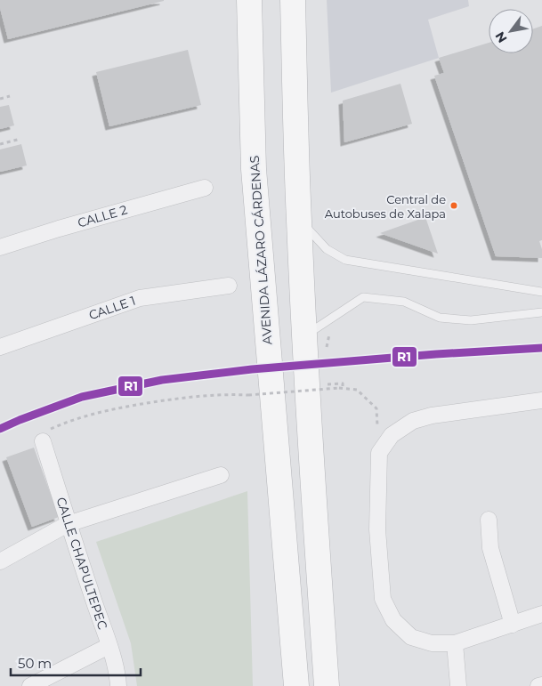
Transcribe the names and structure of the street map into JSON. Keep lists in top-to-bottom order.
{
  "streets": {
    "highway": ["AVENIDA LÁZARO CÁRDENAS"],
    "street": ["CALLE 2", "CALLE 1", "CALLE CHAPULTEPEC"]
  },
  "places": ["Central de Autobuses de Xalapa"],
  "lines": ["transit line R1"],
  "scale_bar": "50 m",
  "north": "bottom left"
}
